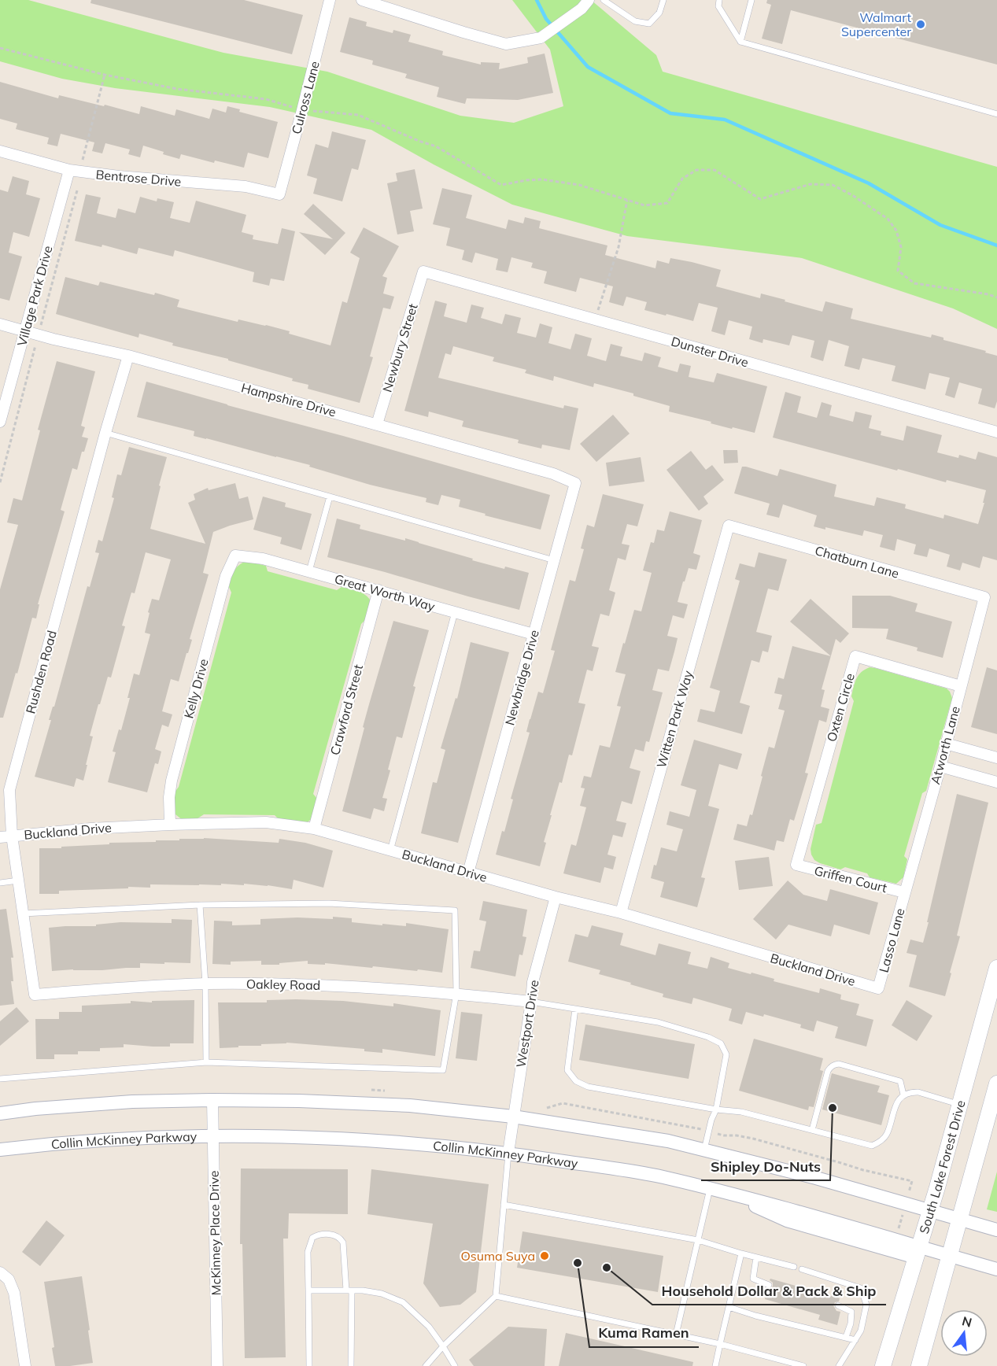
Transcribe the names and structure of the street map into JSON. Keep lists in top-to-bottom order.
{
  "streets": {
    "main road": ["South Lake Forest Drive"],
    "street": [
      "Culross Lane",
      "Bentrose Drive",
      "Village Park Drive",
      "Newbury Street",
      "Dunster Drive",
      "Hampshire Drive",
      "Chatburn Lane",
      "Great Worth Way",
      "Rushden Road",
      "Newbridge Drive",
      "Kelly Drive",
      "Oxten Circle",
      "Crawford Street",
      "Witten Park Way",
      "Atworth Lane",
      "Buckland Drive",
      "Griffen Court",
      "Lasso Lane",
      "Oakley Road",
      "Westport Drive",
      "Collin McKinney Parkway",
      "McKinney Place Drive"
    ]
  },
  "crossings": [
    ["Culross Lane", "Bentrose Drive"],
    ["Bentrose Drive", "Village Park Drive"],
    ["Village Park Drive", "Hampshire Drive"],
    ["Newbury Street", "Dunster Drive"],
    ["Newbury Street", "Hampshire Drive"],
    ["Hampshire Drive", "Rushden Road"],
    ["Hampshire Drive", "Newbridge Drive"],
    ["Chatburn Lane", "Witten Park Way"],
    ["Chatburn Lane", "Atworth Lane"],
    ["Great Worth Way", "Newbridge Drive"],
    ["Great Worth Way", "Kelly Drive"],
    ["Great Worth Way", "Crawford Street"],
    ["Rushden Road", "Buckland Drive"],
    ["Rushden Road", "Oakley Road"],
    ["Newbridge Drive", "Buckland Drive"],
    ["Kelly Drive", "Buckland Drive"],
    ["Oxten Circle", "Atworth Lane"],
    ["Oxten Circle", "Griffen Court"],
    ["Crawford Street", "Buckland Drive"],
    ["Witten Park Way", "Buckland Drive"],
    ["Atworth Lane", "Griffen Court"],
    ["Atworth Lane", "Lasso Lane"],
    ["Buckland Drive", "Lasso Lane"],
    ["Buckland Drive", "Westport Drive"],
    ["Griffen Court", "Lasso Lane"],
    ["Oakley Road", "Westport Drive"],
    ["Westport Drive", "Collin McKinney Parkway"],
    ["Collin McKinney Parkway", "South Lake Forest Drive"],
    ["Collin McKinney Parkway", "McKinney Place Drive"]
  ],
  "places": [
    "Walmart Supercenter",
    "Shipley Do-Nuts",
    "Osuma Suya",
    "Kuma Ramen",
    "Household Dollar & Pack & Ship"
  ],
  "north": "top"
}
